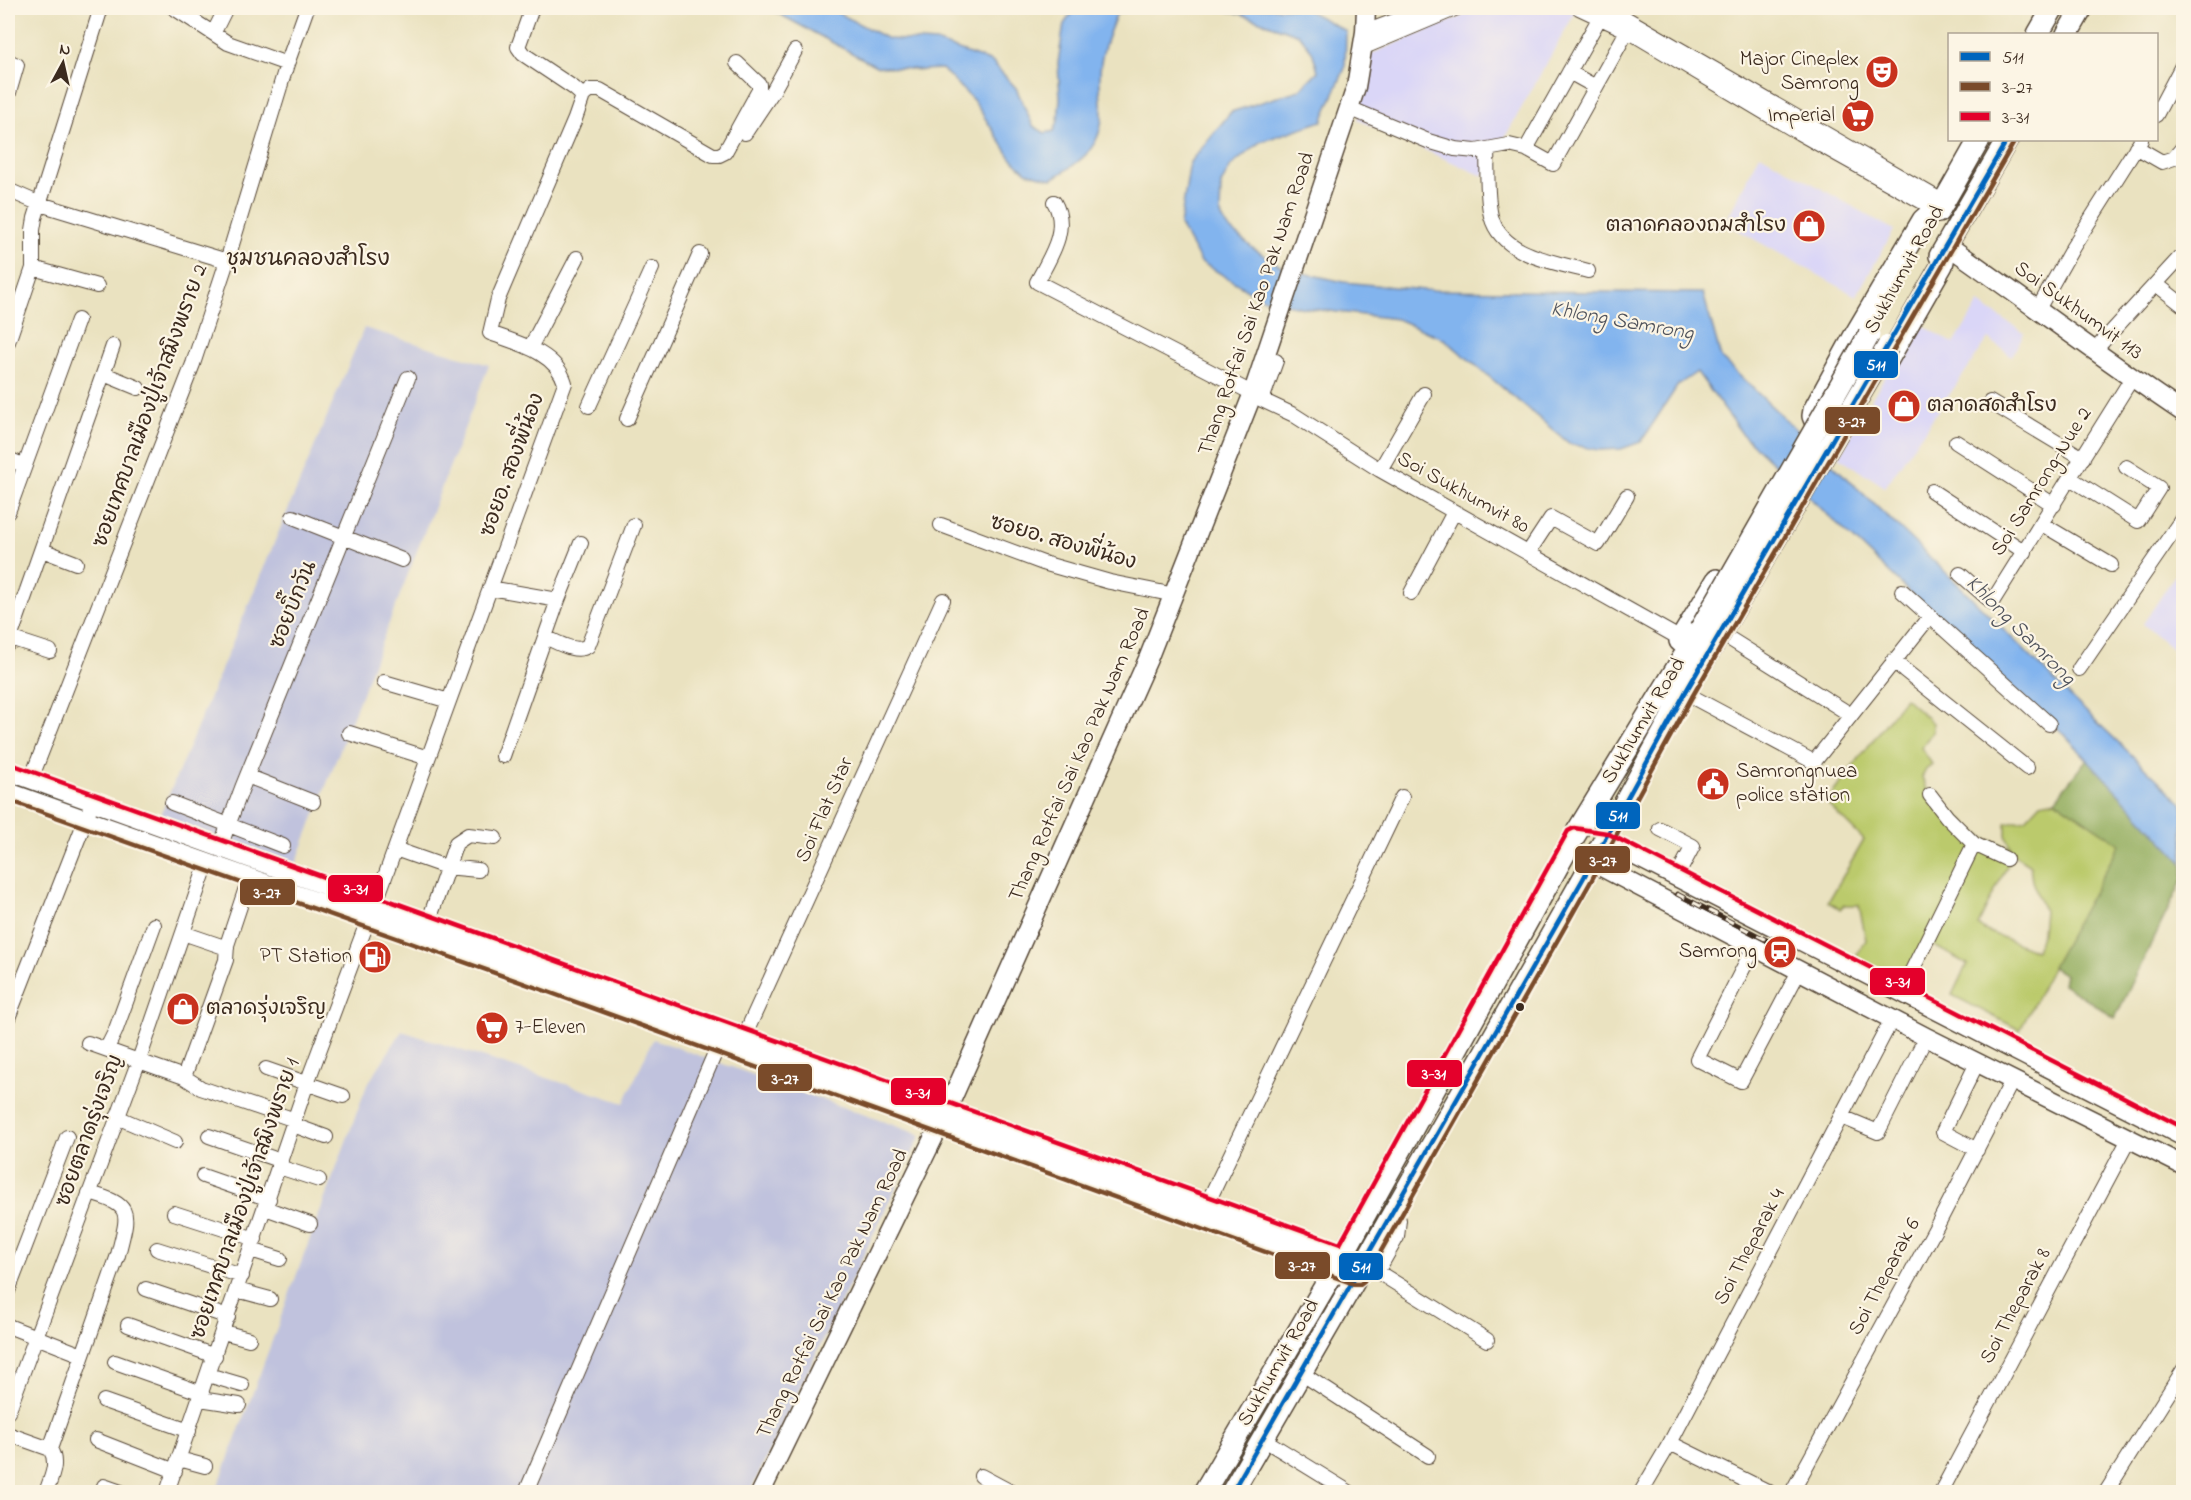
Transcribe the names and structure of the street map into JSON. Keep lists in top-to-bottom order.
{
  "streets": {
    "highway": ["Sukhumvit Road"],
    "main road": ["Thang Rotfai Sai Kao Pak Nam Road", "Soi Sukhumvit 113"],
    "street": [
      "ซอยเทศบาลเมืองปู่เจ้าสมิงพราย 2",
      "ซอยอ. สองพี่น้อง",
      "Soi Samrong-Nue 2",
      "Soi Sukhumvit 80",
      "ซอยบิ๊กวัน",
      "Soi Flat Star",
      "ซอยตลาดรุ่งเจริญ",
      "ซอยเทศบาลเมืองปู่เจ้าสมิงพราย 1",
      "Soi Theparak 4",
      "Soi Theparak 6",
      "Soi Theparak 8"
    ]
  },
  "crossings": [
    ["Sukhumvit Road", "Soi Sukhumvit 113"],
    ["Sukhumvit Road", "Soi Sukhumvit 80"],
    ["Thang Rotfai Sai Kao Pak Nam Road", "ซอยอ. สองพี่น้อง"],
    ["Thang Rotfai Sai Kao Pak Nam Road", "Soi Sukhumvit 80"],
    ["Soi Sukhumvit 113", "Soi Samrong-Nue 2"],
    ["ซอยอ. สองพี่น้อง", "ซอยเทศบาลเมืองปู่เจ้าสมิงพราย 1"]
  ],
  "districts": ["ชุมชนคลองสำโรง"],
  "water": ["Khlong Samrong"],
  "places": {
    "theatre": ["Major Cineplex Samrong"],
    "supermarket": ["Imperial", "7-Eleven"],
    "shop": ["ตลาดคลองถมสำโรง", "ตลาดสดสำโรง", "ตลาดรุ่งเจริญ"],
    "public building": ["Samrongnuea police station"],
    "station": ["Samrong"],
    "fuel station": ["PT Station"]
  },
  "lines": ["transit line 511", "transit line 3-27", "transit line 3-31"],
  "legend": ["511", "3-27", "3-31"],
  "north": "top"
}
